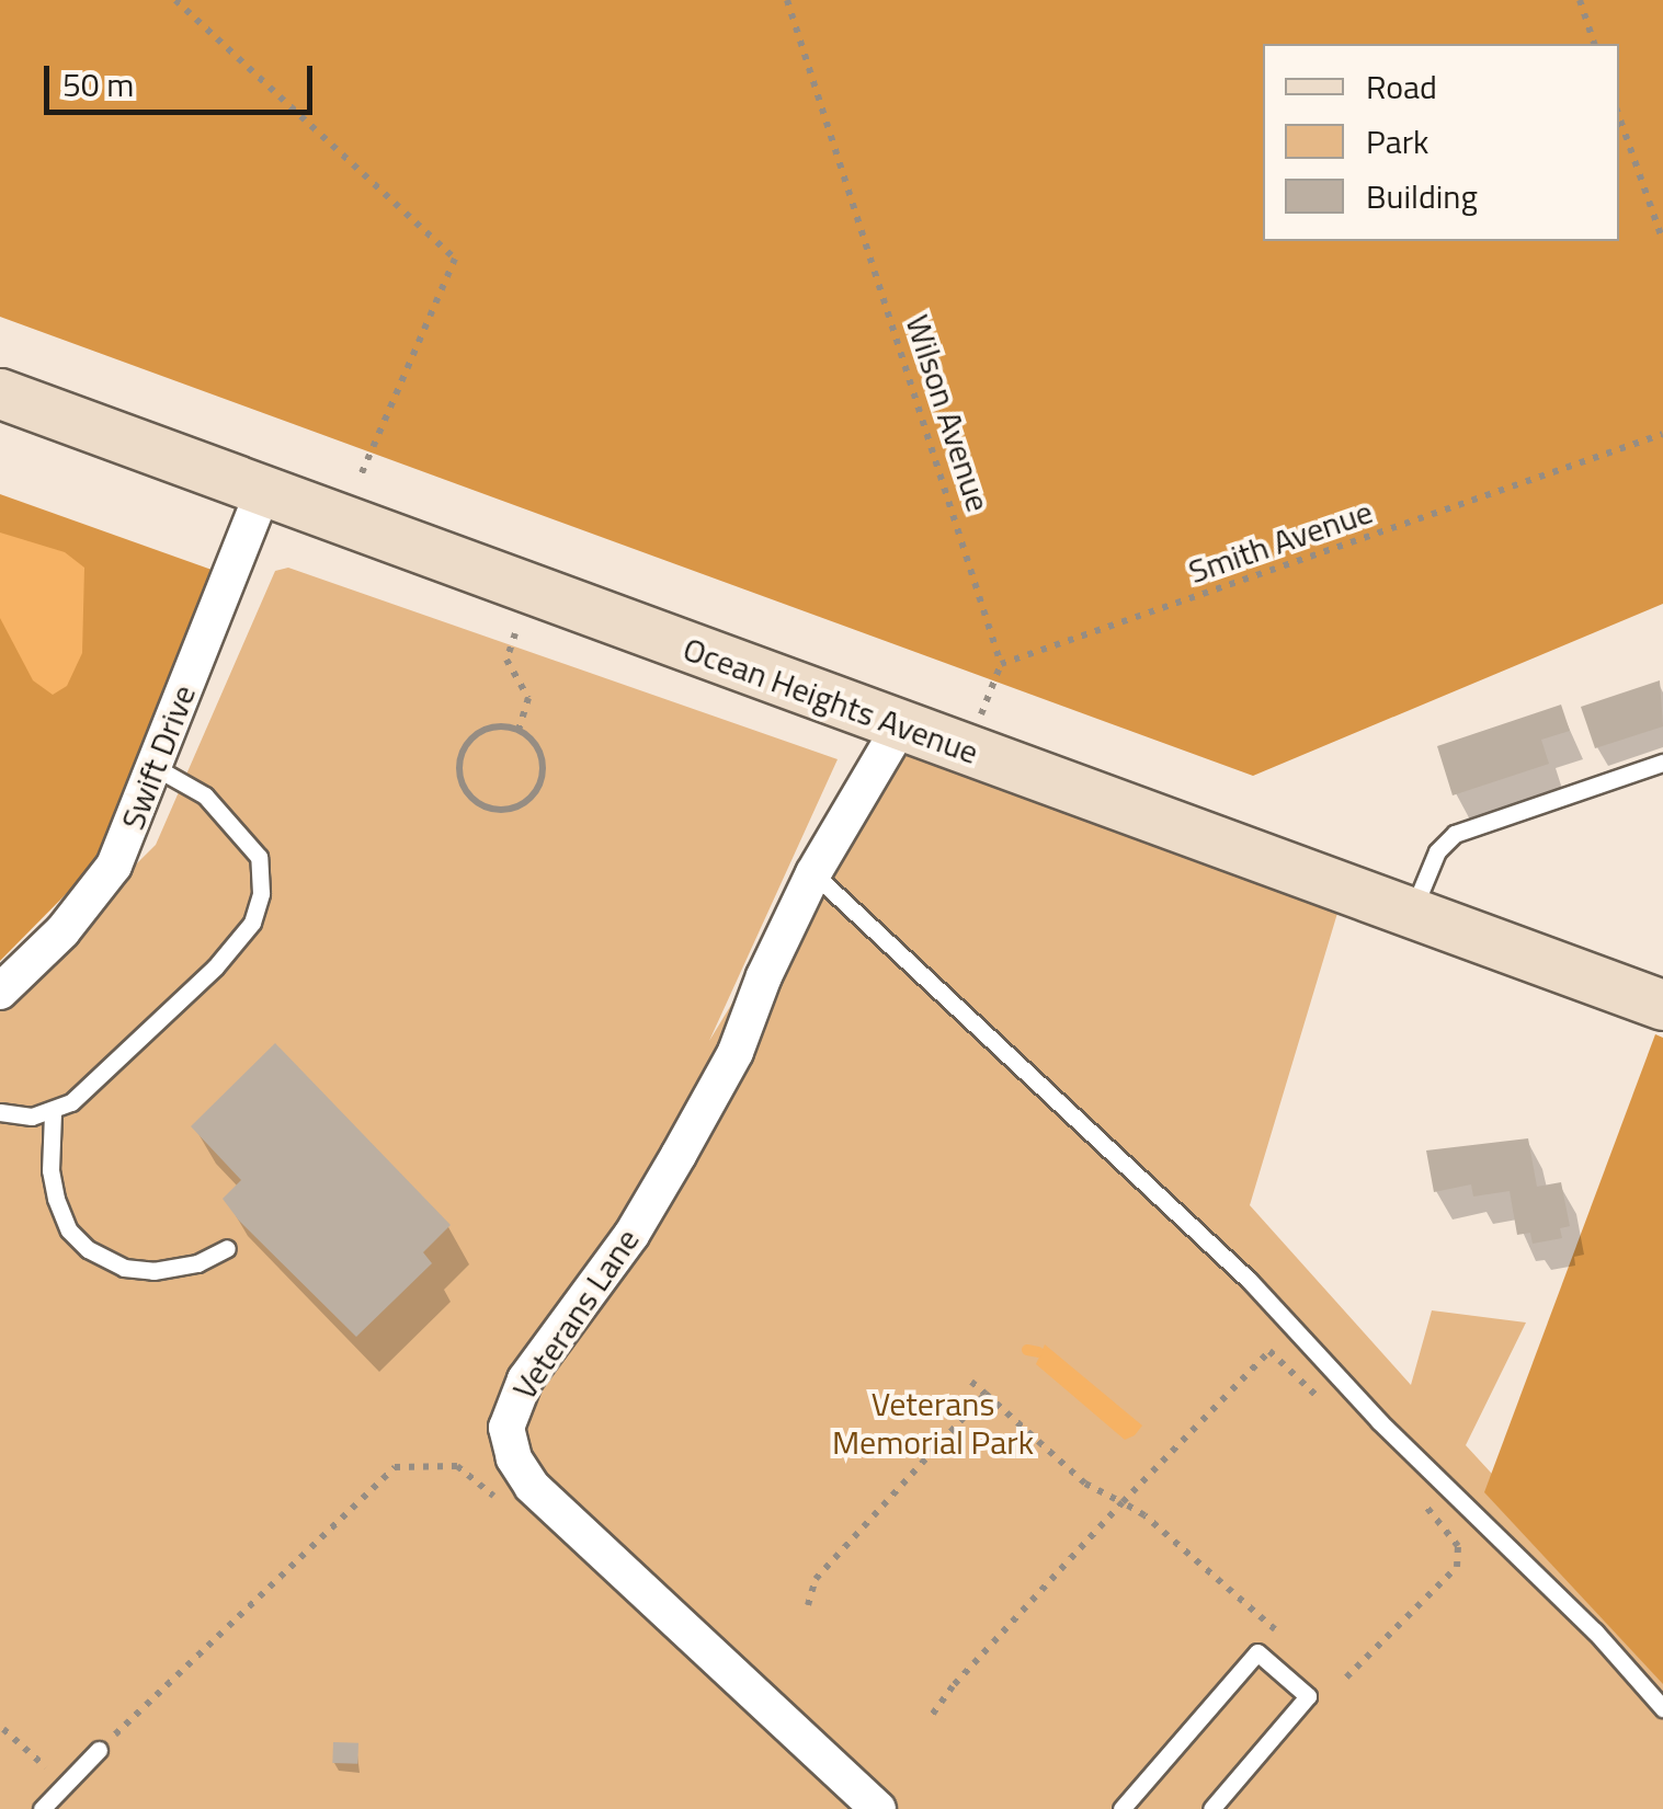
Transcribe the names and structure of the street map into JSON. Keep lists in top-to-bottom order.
{
  "streets": {
    "main road": ["Ocean Heights Avenue"],
    "street": ["Swift Drive", "Veterans Lane"],
    "path": ["Wilson Avenue", "Smith Avenue"]
  },
  "crossings": [
    ["Wilson Avenue", "Smith Avenue"],
    ["Ocean Heights Avenue", "Swift Drive"],
    ["Ocean Heights Avenue", "Veterans Lane"]
  ],
  "parks": ["Veterans Memorial Park"],
  "legend": ["Road", "Park", "Building"],
  "scale_bar": "50 m"
}
